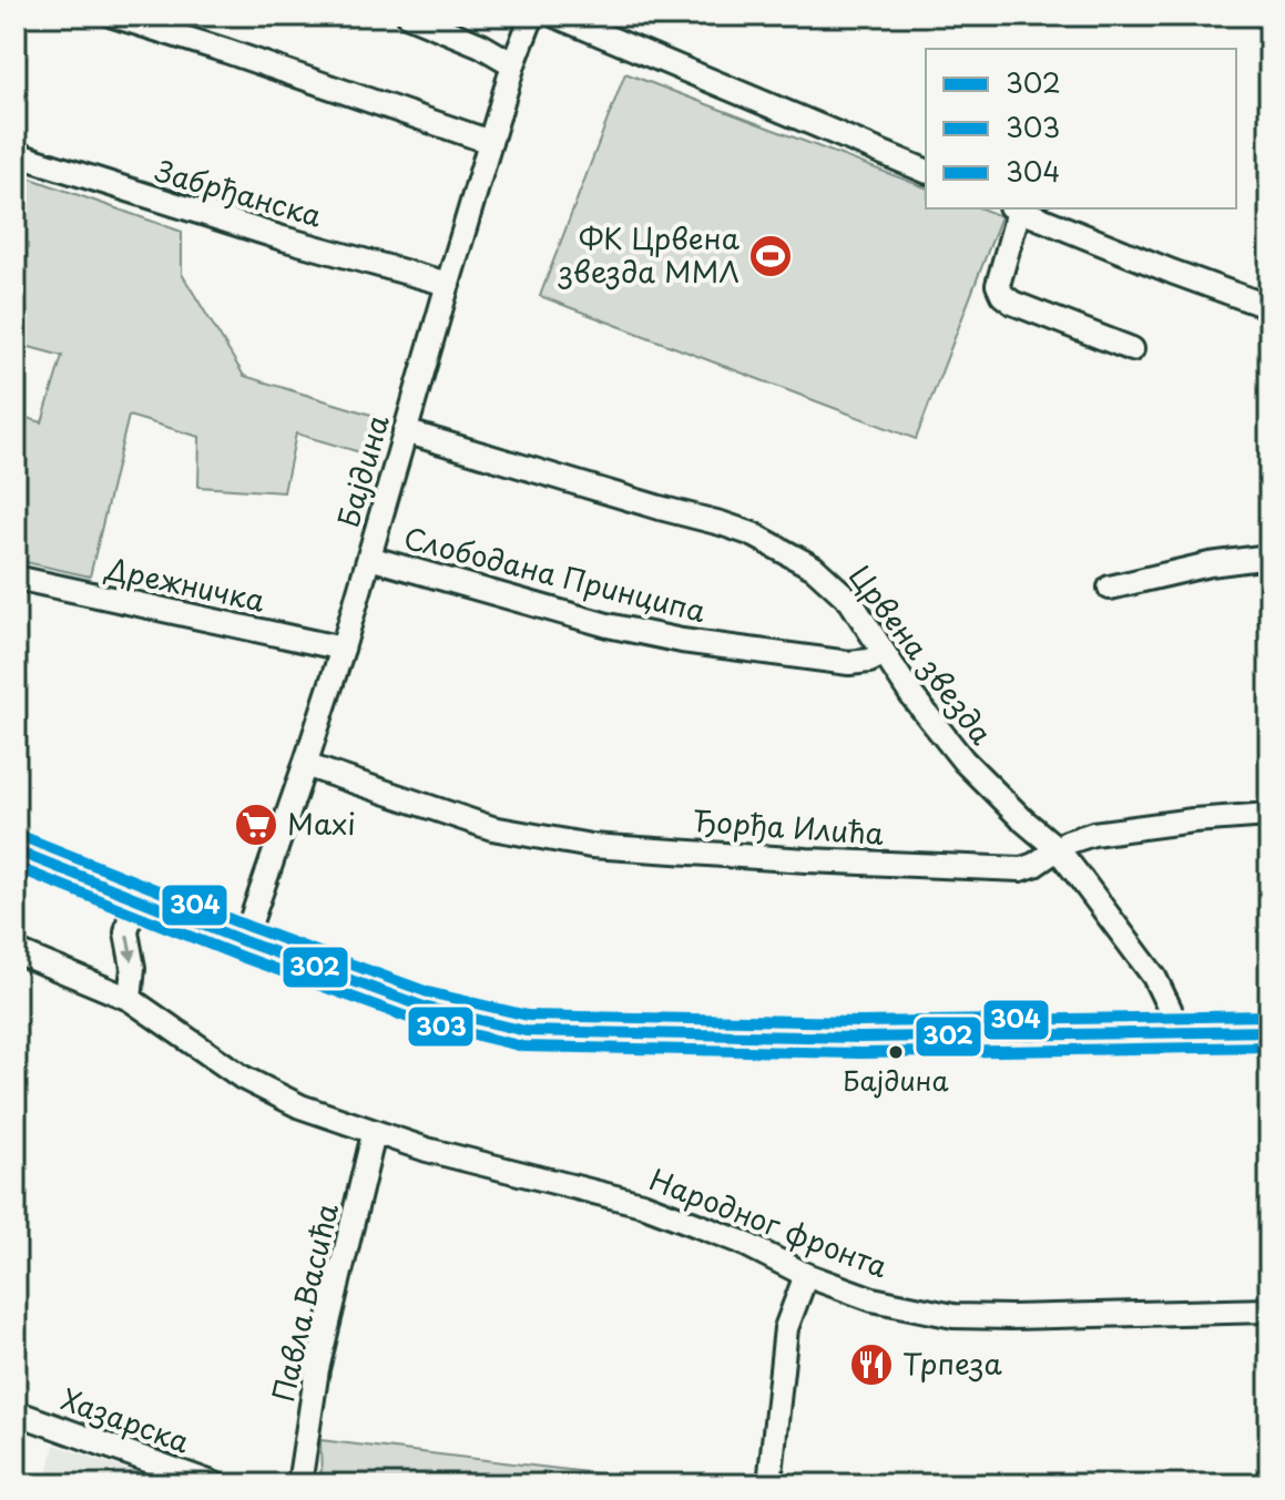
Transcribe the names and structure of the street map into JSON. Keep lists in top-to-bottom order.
{
  "streets": {
    "street": [
      "Забрђанска",
      "Бајдина",
      "Слободана Принципа",
      "Дрежничка",
      "Црвена звезда",
      "Ђорђа Илића",
      "Народног фронта",
      "Павла Васића",
      "Хазарска"
    ]
  },
  "crossings": [
    ["Забрђанска", "Бајдина"],
    ["Бајдина", "Слободана Принципа"],
    ["Бајдина", "Дрежничка"],
    ["Бајдина", "Црвена звезда"],
    ["Бајдина", "Ђорђа Илића"],
    ["Слободана Принципа", "Црвена звезда"],
    ["Црвена звезда", "Ђорђа Илића"],
    ["Народног фронта", "Павла Васића"]
  ],
  "places": {
    "sports": ["ФК Црвена звезда ММЛ"],
    "supermarket": ["Maxi"],
    "other": ["Бајдина"],
    "restaurant": ["Трпеза"]
  },
  "lines": ["transit line 304", "transit line 302", "transit line 303"],
  "legend": ["302", "303", "304"]
}
